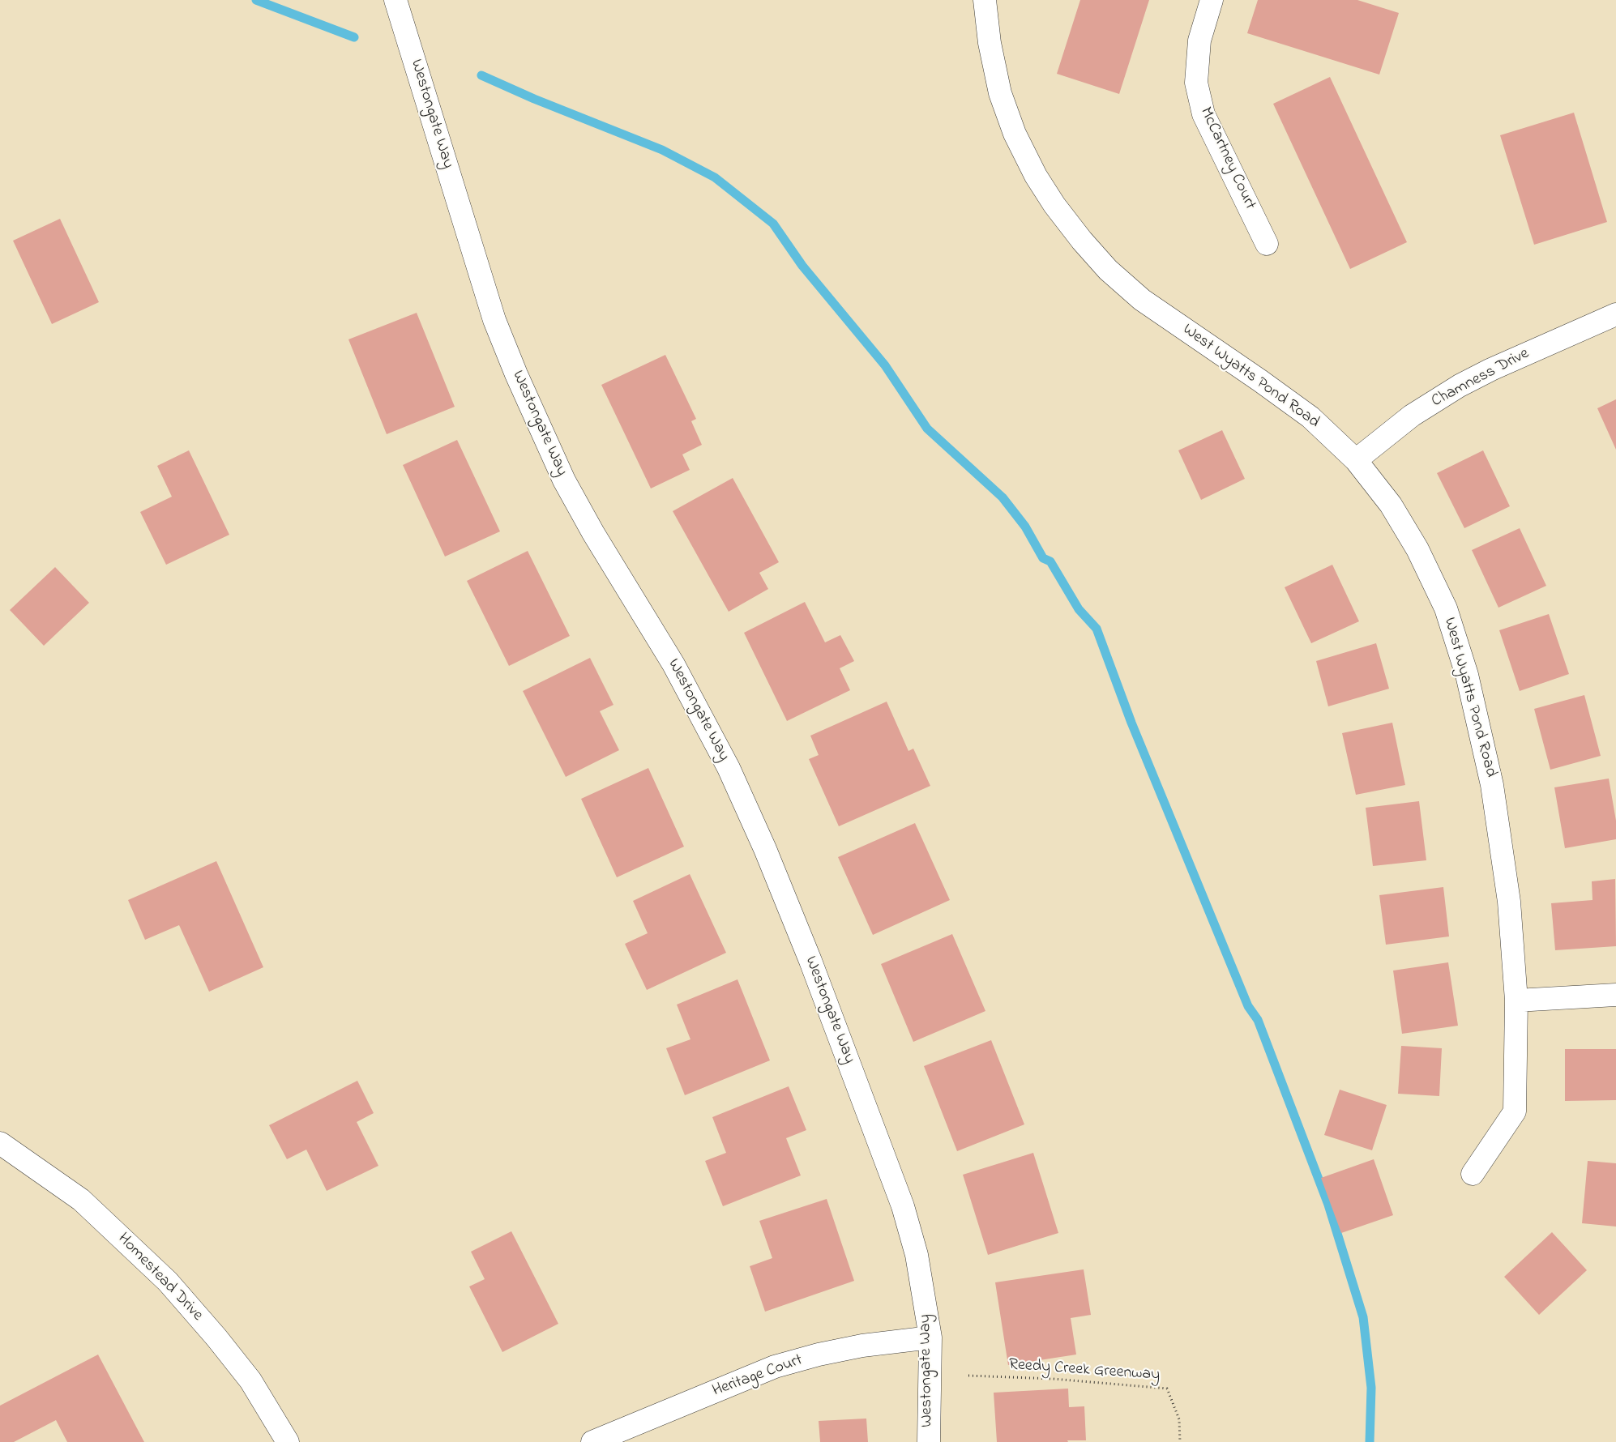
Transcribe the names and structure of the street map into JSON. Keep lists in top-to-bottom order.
{
  "streets": {
    "street": [
      "Westongate Way",
      "McCartney Court",
      "West Wyatts Pond Road",
      "Chamness Drive",
      "Homestead Drive",
      "Heritage Court"
    ],
    "path": ["Reedy Creek Greenway"]
  },
  "crossings": [
    ["Westongate Way", "Heritage Court"],
    ["West Wyatts Pond Road", "Chamness Drive"]
  ]
}
